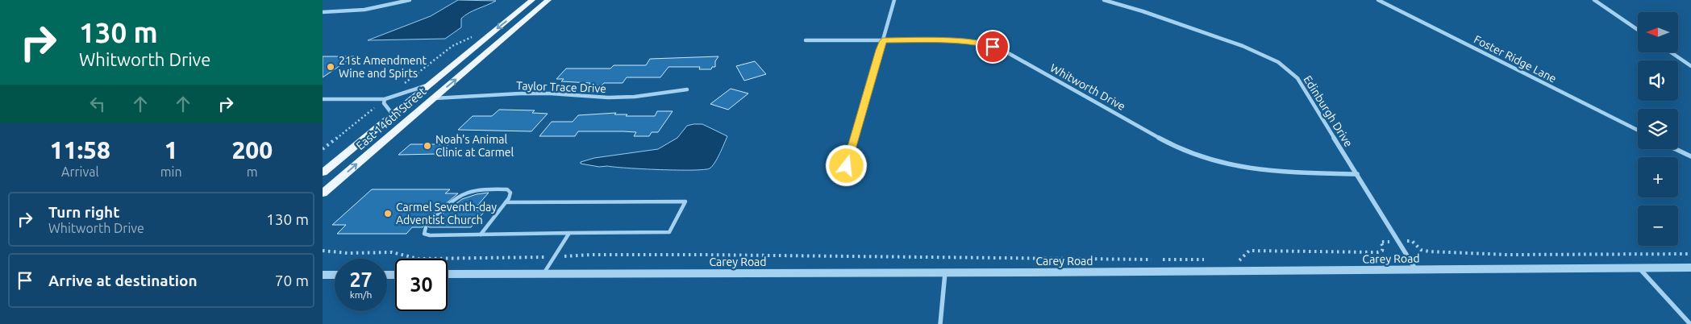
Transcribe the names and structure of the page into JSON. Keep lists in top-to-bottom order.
{
  "streets": {
    "main road": ["East 146th Street"],
    "street": [
      "Foster Ridge Lane",
      "Taylor Trace Drive",
      "Whitworth Drive",
      "Edinburgh Drive",
      "Carey Road"
    ]
  },
  "crossings": [
    ["Taylor Trace Drive", "East 146th Street"],
    ["Whitworth Drive", "Edinburgh Drive"],
    ["Edinburgh Drive", "Carey Road"]
  ],
  "places": ["21st Amendment Wine and Spirts", "Noah's Animal Clinic at Carmel", "Carmel Seventh-day Adventist Church"],
  "north": "left",
  "page": {
    "turn": ["130 m", "Whitworth Drive"],
    "map_buttons": ["+", "−"],
    "eta": [
      "11:58",
      "Arrival",
      "1",
      "min",
      "200",
      "m"
    ],
    "list": [
      {
        "name": "Turn right",
        "note": "Whitworth Drive",
        "value": "130 m"
      },
      {
        "name": "Arrive at destination",
        "value": "70 m"
      }
    ],
    "speed": "27 km/h",
    "limit": "30"
  }
}
